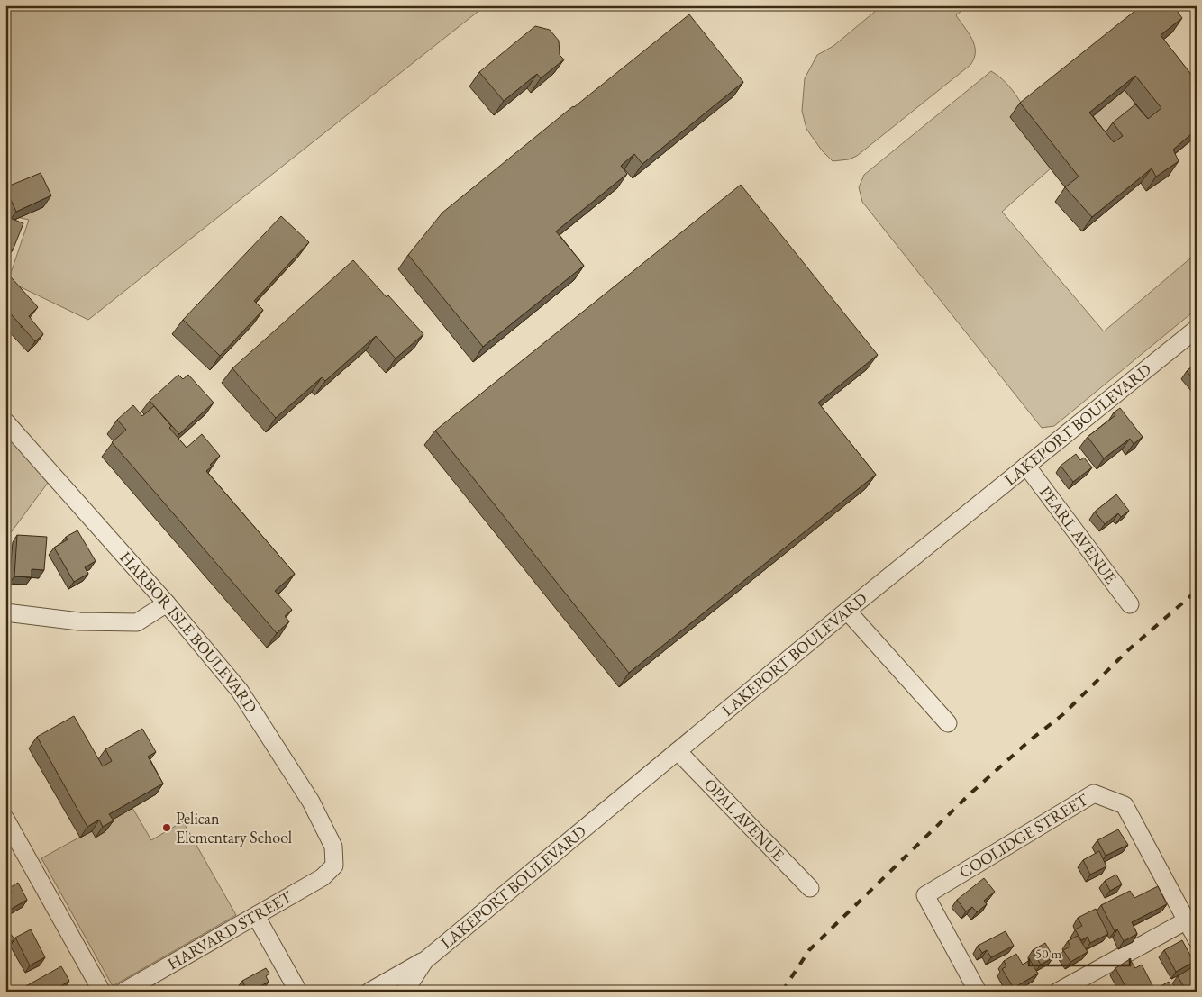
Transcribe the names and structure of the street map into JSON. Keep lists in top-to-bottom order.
{
  "streets": {
    "street": [
      "LAKEPORT BOULEVARD",
      "PEARL AVENUE",
      "HARBOR ISLE BOULEVARD",
      "OPAL AVENUE",
      "COOLIDGE STREET",
      "HARVARD STREET"
    ]
  },
  "crossings": [
    ["LAKEPORT BOULEVARD", "PEARL AVENUE"],
    ["LAKEPORT BOULEVARD", "OPAL AVENUE"],
    ["HARBOR ISLE BOULEVARD", "HARVARD STREET"]
  ],
  "places": ["Pelican Elementary School"],
  "scale_bar": "50 m"
}
